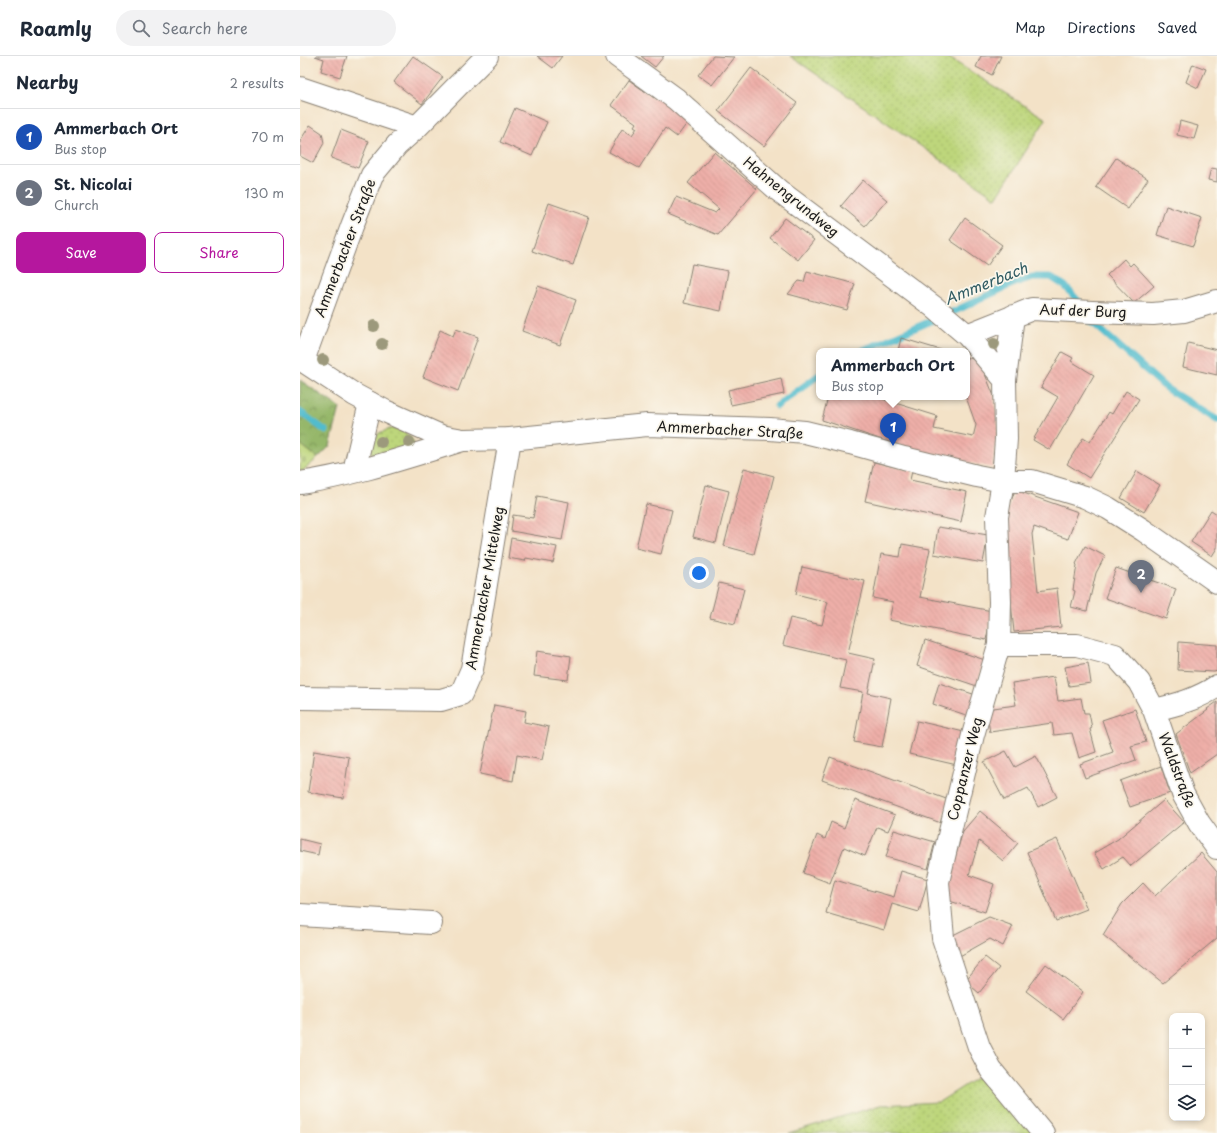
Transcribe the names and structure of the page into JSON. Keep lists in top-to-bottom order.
{
  "streets": {
    "street": [
      "Hahnengrundweg",
      "Ammerbacher Straße",
      "Auf der Burg",
      "Ammerbacher Mittelweg",
      "Coppanzer Weg",
      "Waldstraße"
    ]
  },
  "crossings": [
    ["Hahnengrundweg", "Coppanzer Weg"],
    ["Ammerbacher Straße", "Ammerbacher Mittelweg"],
    ["Ammerbacher Straße", "Coppanzer Weg"],
    ["Coppanzer Weg", "Waldstraße"]
  ],
  "water": ["Ammerbach"],
  "page": {
    "header": "Roamly",
    "search": "Search here",
    "nav": ["Map", "Directions", "Saved"],
    "heading": ["Nearby", "2 results"],
    "list": [
      {
        "mark": "1",
        "name": "Ammerbach Ort",
        "note": "Bus stop",
        "value": "70 m"
      },
      {
        "mark": "2",
        "name": "St. Nicolai",
        "note": "Church",
        "value": "130 m"
      }
    ],
    "buttons": ["Save", "Share"],
    "popup": ["Ammerbach Ort", "Bus stop"],
    "pins": ["1", "2"],
    "map_buttons": ["+", "−"]
  }
}
